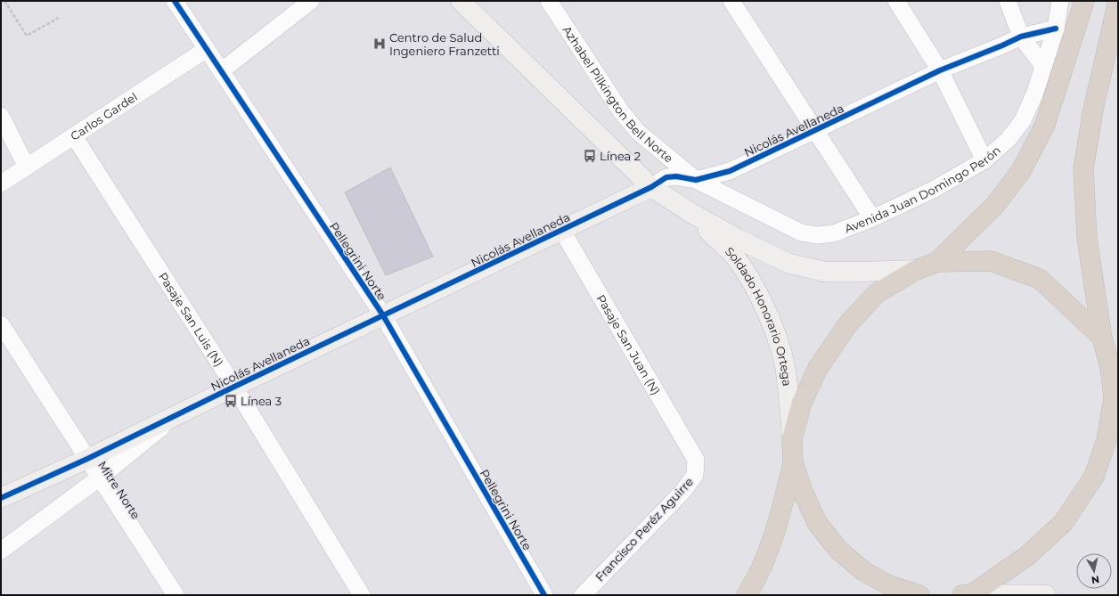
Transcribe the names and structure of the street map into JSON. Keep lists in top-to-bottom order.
{
  "streets": {
    "street": [
      "Azhabel Pilkington Bell Norte",
      "Carlos Gardel",
      "Nicolás Avellaneda",
      "Avenida Juan Domingo Perón",
      "Pellegrini Norte",
      "Soldado Honorario Ortega",
      "Pasaje San Luis (N)",
      "Pasaje San Juan (N)",
      "Mitre Norte",
      "Francisco Peréz Aguirre"
    ]
  },
  "crossings": [
    ["Azhabel Pilkington Bell Norte", "Nicolás Avellaneda"],
    ["Azhabel Pilkington Bell Norte", "Avenida Juan Domingo Perón"],
    ["Carlos Gardel", "Pellegrini Norte"],
    ["Carlos Gardel", "Pasaje San Luis (N)"],
    ["Nicolás Avellaneda", "Avenida Juan Domingo Perón"],
    ["Nicolás Avellaneda", "Pellegrini Norte"],
    ["Nicolás Avellaneda", "Soldado Honorario Ortega"],
    ["Nicolás Avellaneda", "Pasaje San Luis (N)"],
    ["Nicolás Avellaneda", "Pasaje San Juan (N)"],
    ["Nicolás Avellaneda", "Mitre Norte"],
    ["Pasaje San Juan (N)", "Francisco Peréz Aguirre"]
  ],
  "places": {
    "hospital": ["Centro de Salud Ingeniero Franzetti"],
    "bus stop": ["Línea 2", "Línea 3"]
  },
  "north": "bottom"
}
